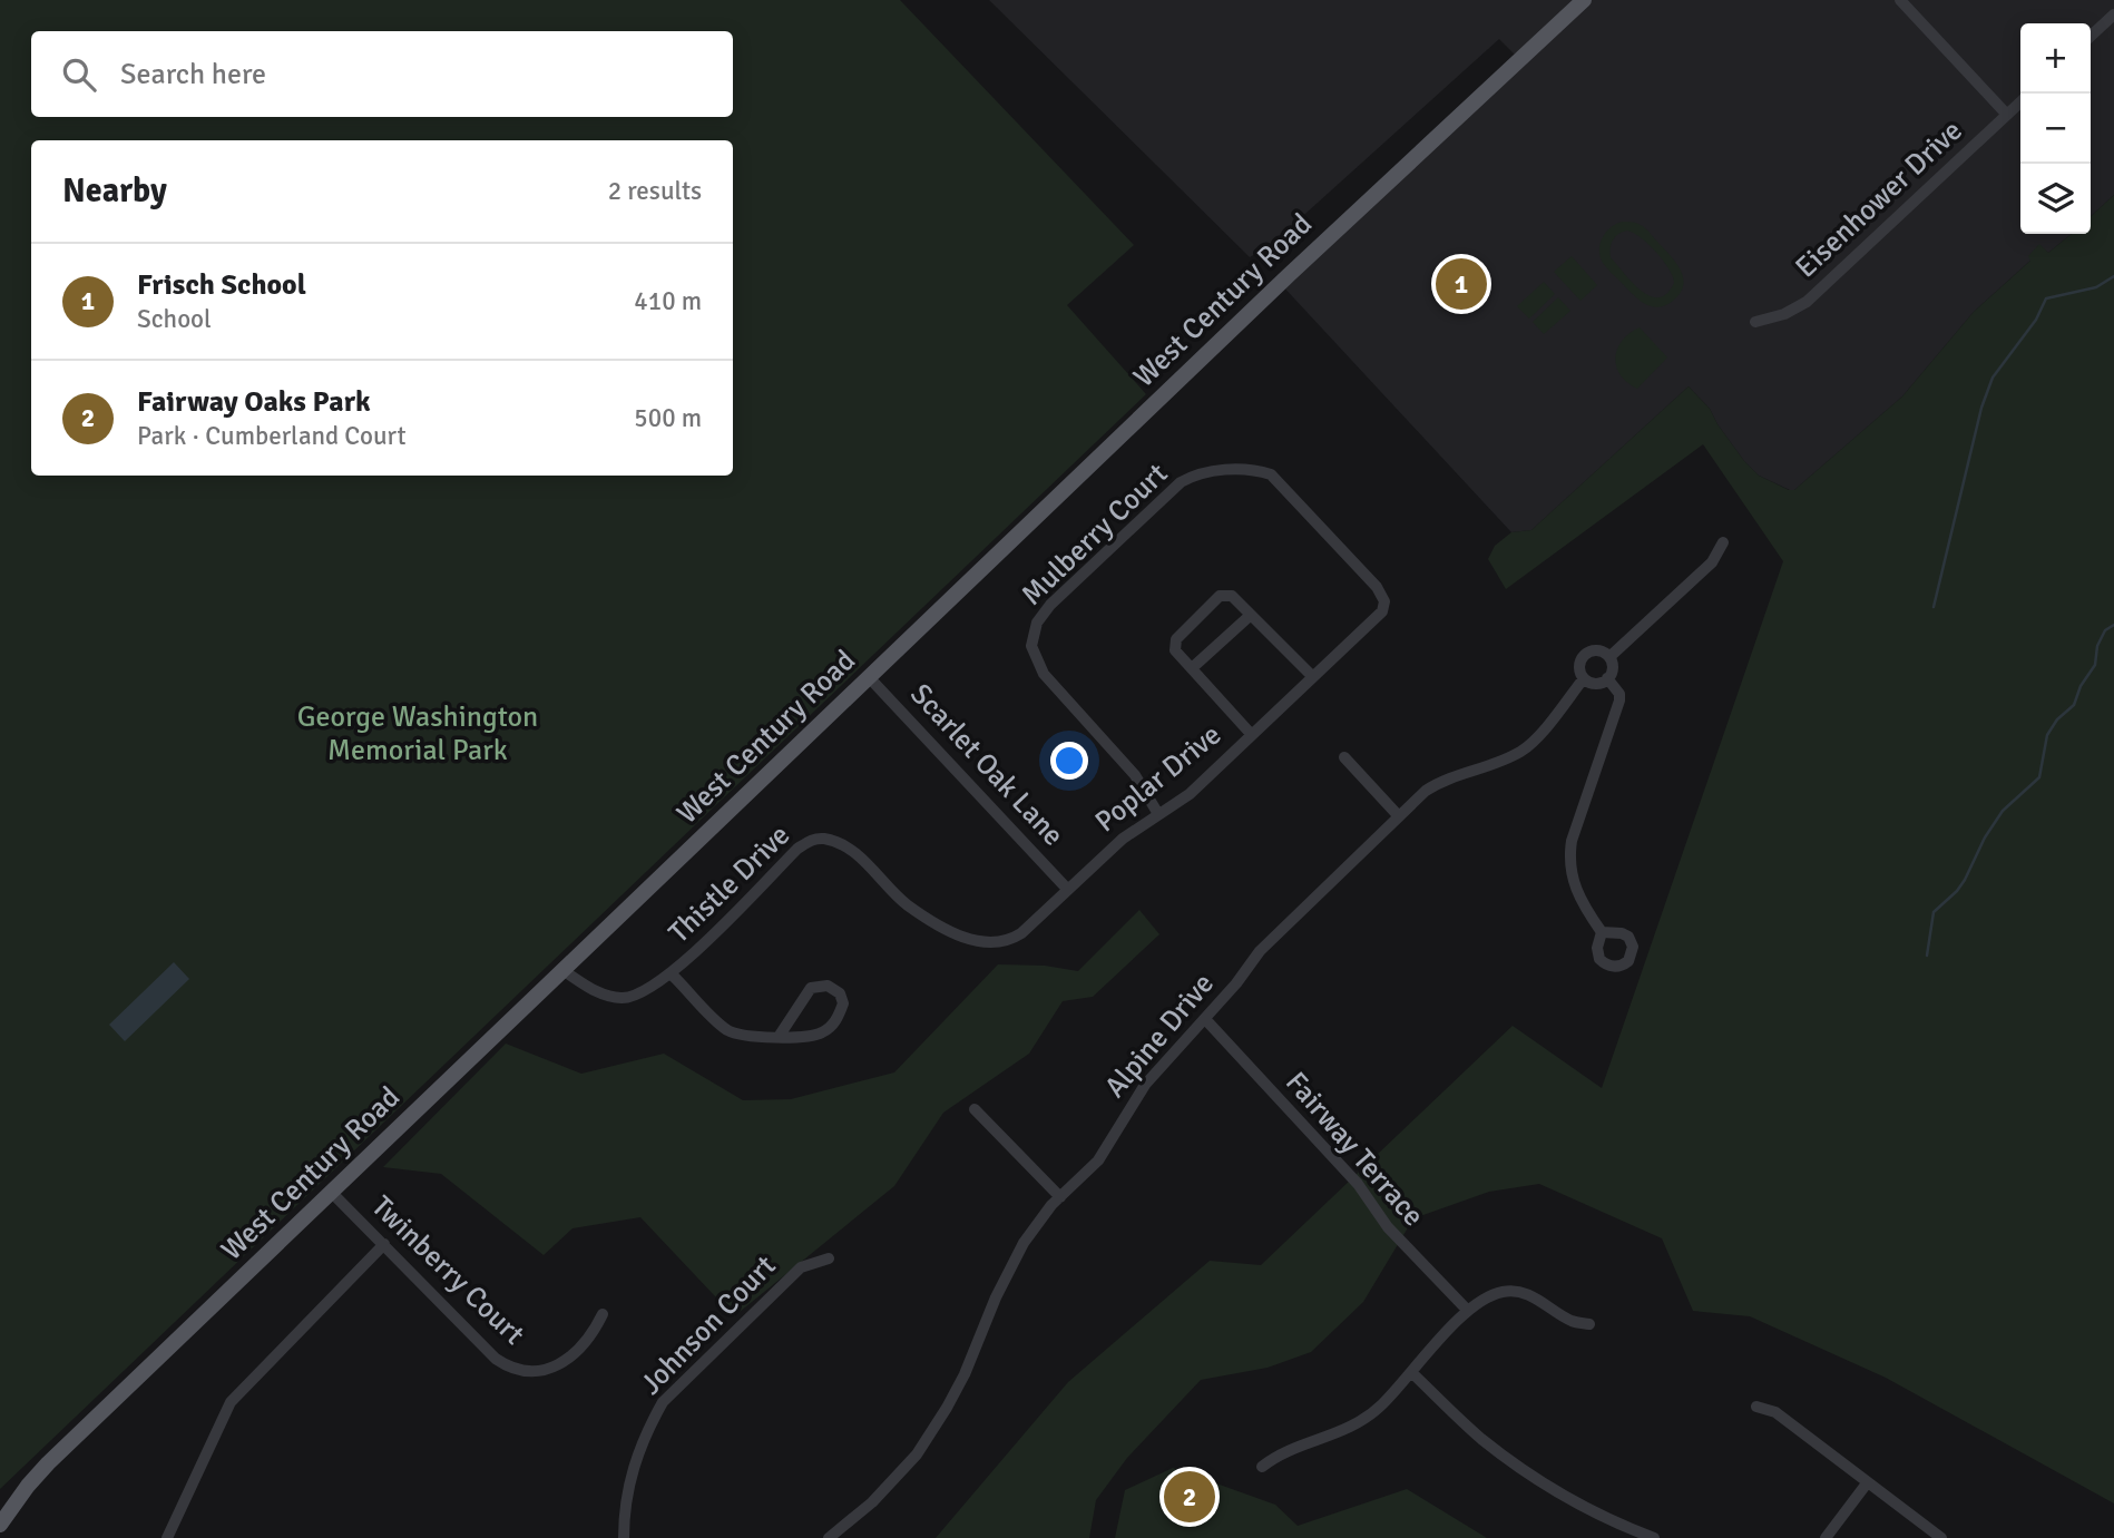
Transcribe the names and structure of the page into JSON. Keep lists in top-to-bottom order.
{
  "streets": {
    "main road": ["West Century Road"],
    "street": [
      "Eisenhower Drive",
      "Mulberry Court",
      "Scarlet Oak Lane",
      "Poplar Drive",
      "Thistle Drive",
      "Alpine Drive",
      "Fairway Terrace",
      "Twinberry Court",
      "Johnson Court"
    ]
  },
  "crossings": [
    ["West Century Road", "Scarlet Oak Lane"],
    ["West Century Road", "Thistle Drive"],
    ["West Century Road", "Twinberry Court"],
    ["Mulberry Court", "Poplar Drive"],
    ["Scarlet Oak Lane", "Poplar Drive"],
    ["Poplar Drive", "Thistle Drive"],
    ["Alpine Drive", "Fairway Terrace"]
  ],
  "parks": ["George Washington Memorial Park"],
  "page": {
    "map_buttons": ["+", "−"],
    "search": "Search here",
    "heading": ["Nearby", "2 results"],
    "list": [
      {
        "mark": "1",
        "name": "Frisch School",
        "note": "School",
        "value": "410 m"
      },
      {
        "mark": "2",
        "name": "Fairway Oaks Park",
        "note": "Park · Cumberland Court",
        "value": "500 m"
      }
    ],
    "pins": ["1", "2"]
  }
}
